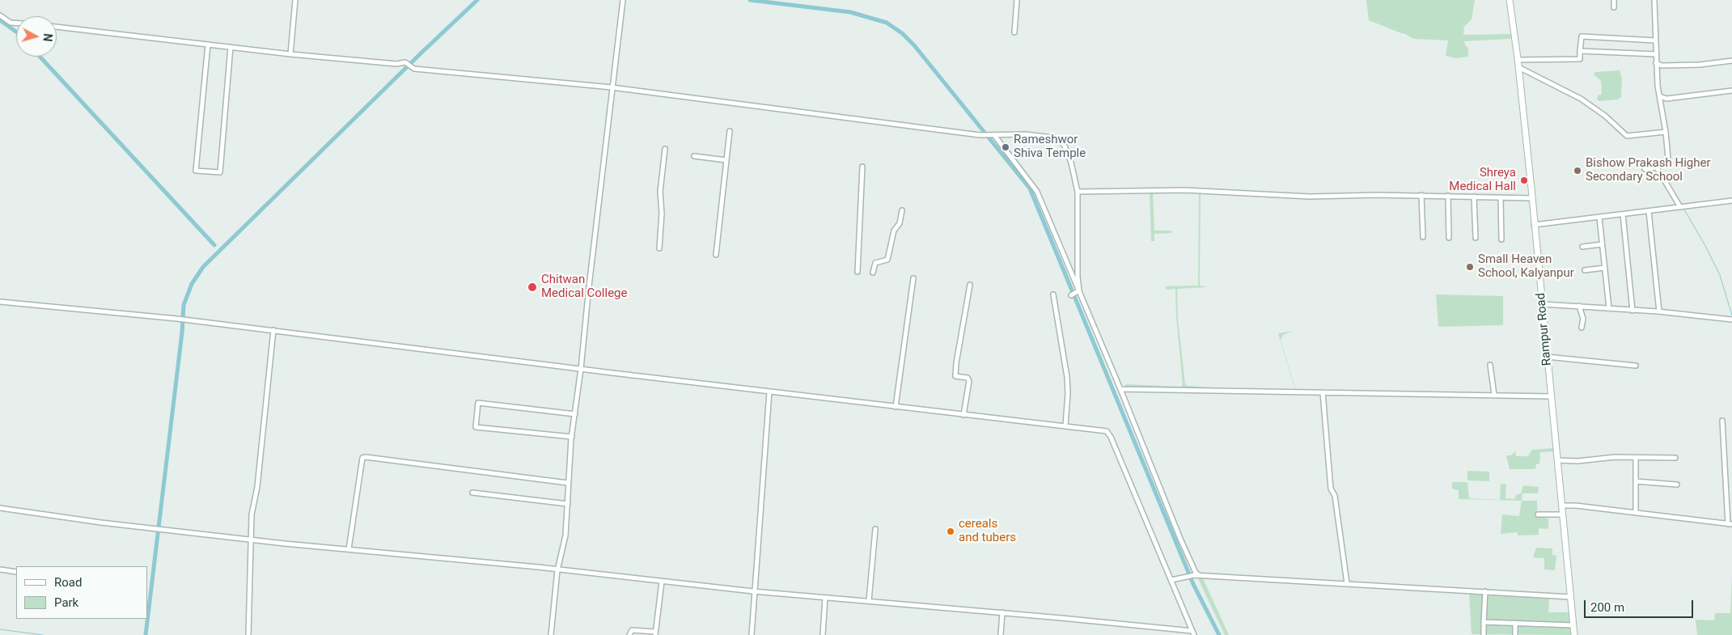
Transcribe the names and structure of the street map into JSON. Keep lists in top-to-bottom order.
{
  "streets": {
    "main road": ["Rampur Road"]
  },
  "places": [
    "Rameshwor Shiva Temple",
    "Bishow Prakash Higher Secondary School",
    "Shreya Medical Hall",
    "Small Heaven School, Kalyanpur",
    "Chitwan Medical College",
    "cereals and tubers"
  ],
  "legend": ["Road", "Park"],
  "scale_bar": "200 m",
  "north": "right"
}
